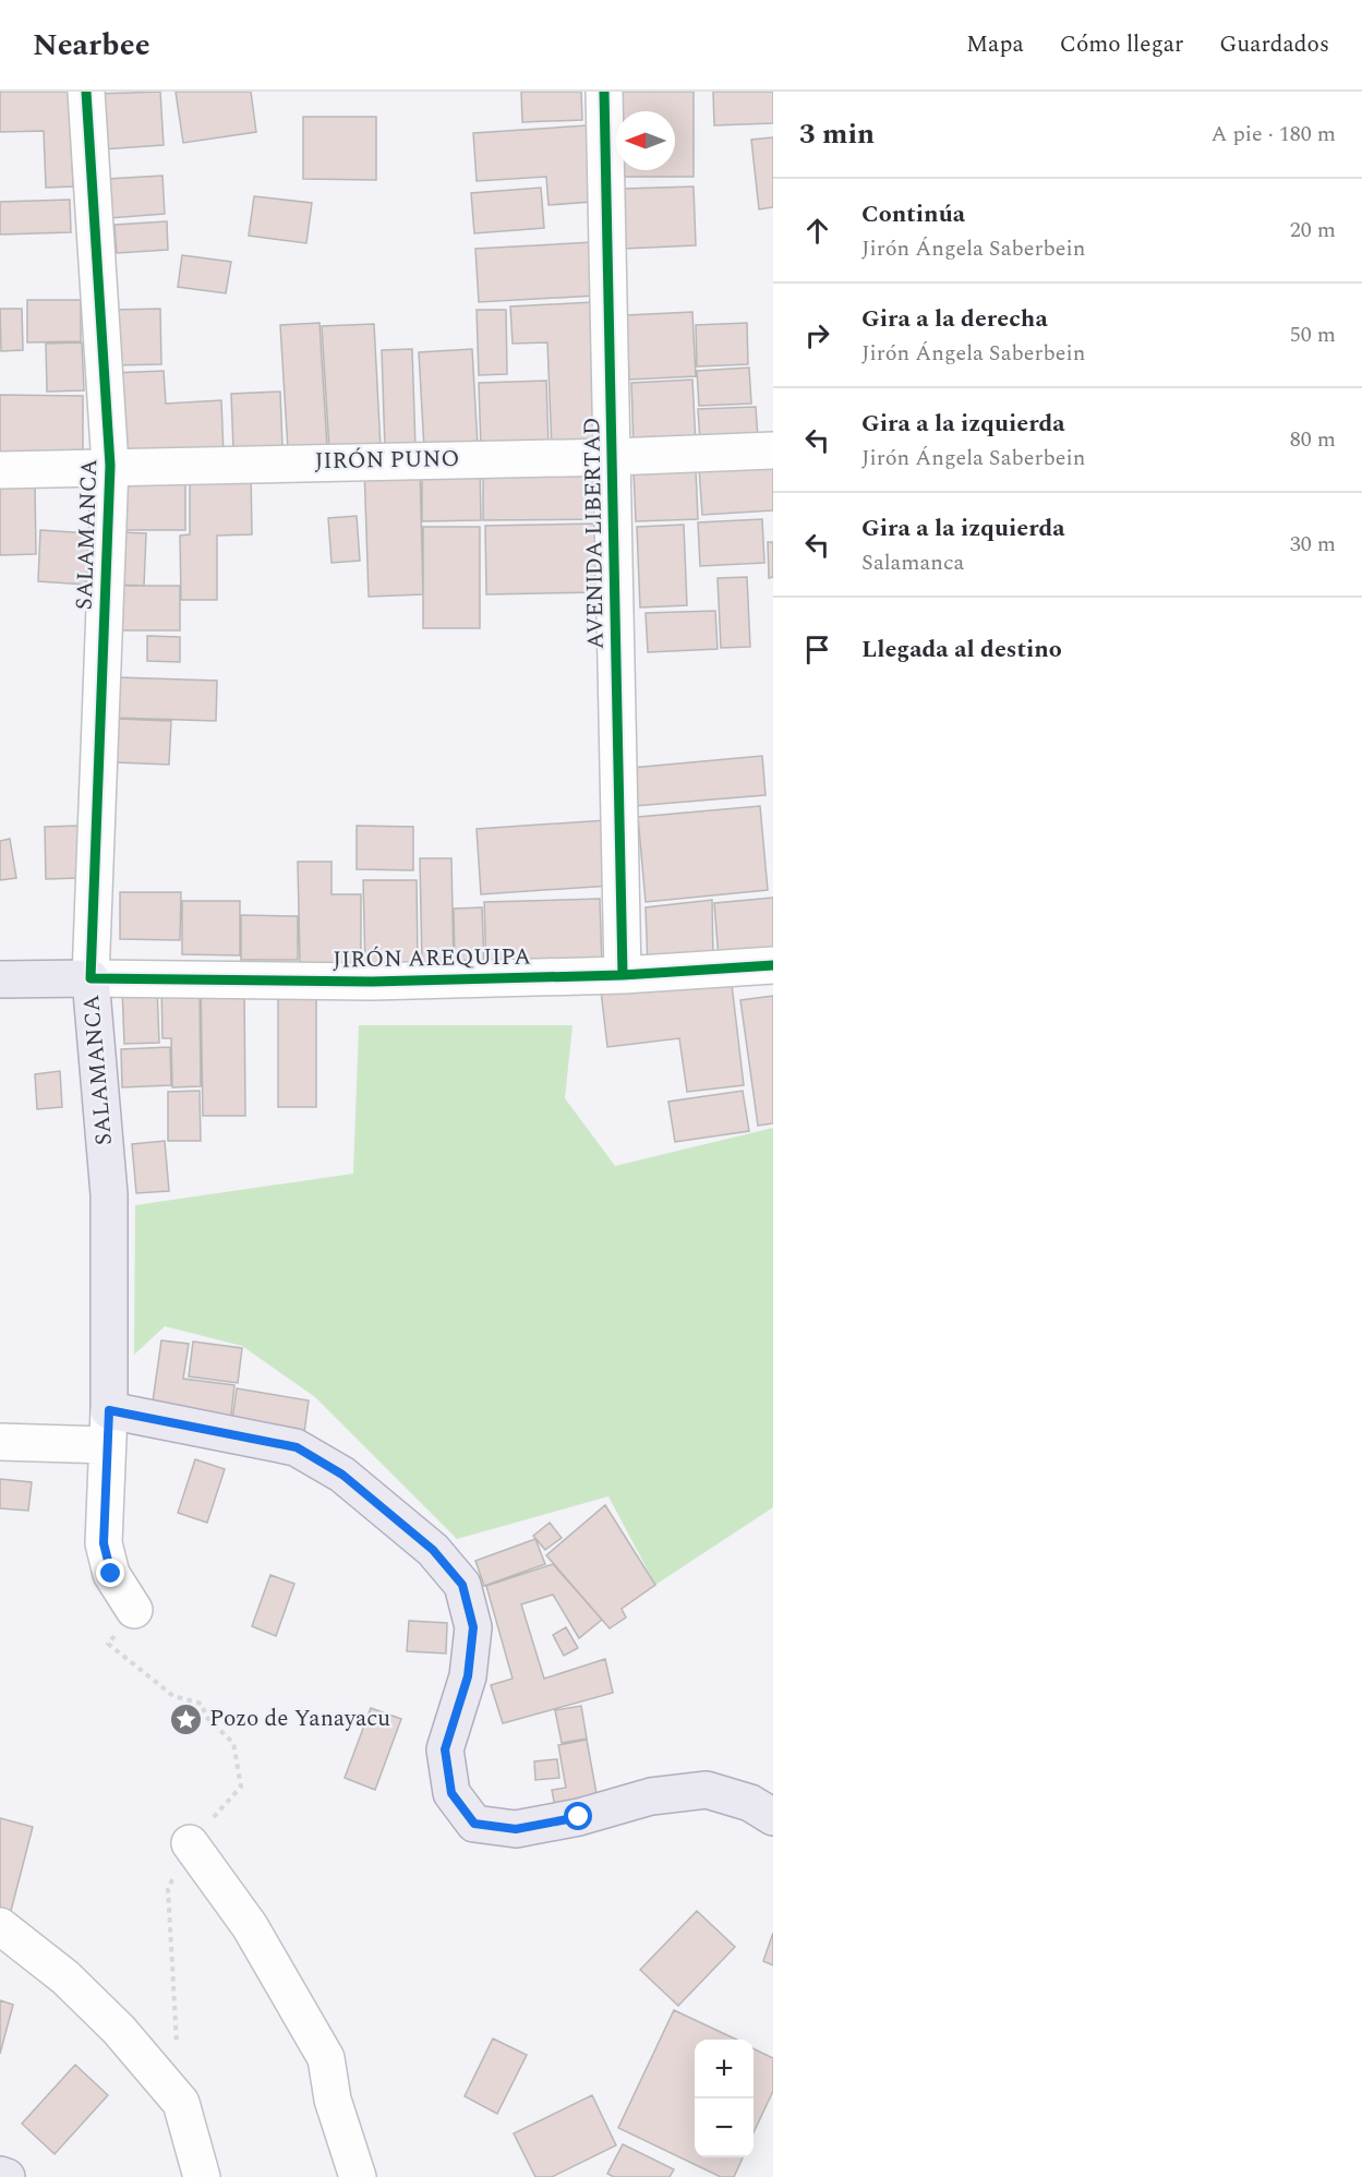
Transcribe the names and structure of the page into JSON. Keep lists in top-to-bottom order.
{
  "streets": {
    "main road": ["SALAMANCA"],
    "street": ["JIRÓN PUNO", "AVENIDA LIBERTAD", "JIRÓN AREQUIPA"]
  },
  "crossings": [
    ["JIRÓN PUNO", "AVENIDA LIBERTAD"],
    ["JIRÓN PUNO", "SALAMANCA"],
    ["AVENIDA LIBERTAD", "JIRÓN AREQUIPA"],
    ["SALAMANCA", "JIRÓN AREQUIPA"]
  ],
  "places": {
    "place": ["Pozo de Yanayacu"]
  },
  "north": "left",
  "page": {
    "header": "Nearbee",
    "nav": ["Mapa", "Cómo llegar", "Guardados"],
    "heading": ["3 min", "A pie · 180 m"],
    "list": [
      ["Continúa", "Jirón Ángela Saberbein", "20 m"],
      ["Gira a la derecha", "Jirón Ángela Saberbein", "50 m"],
      ["Gira a la izquierda", "Jirón Ángela Saberbein", "80 m"],
      ["Gira a la izquierda", "Salamanca", "30 m"],
      "Llegada al destino"
    ],
    "map_buttons": ["+", "−"]
  }
}
